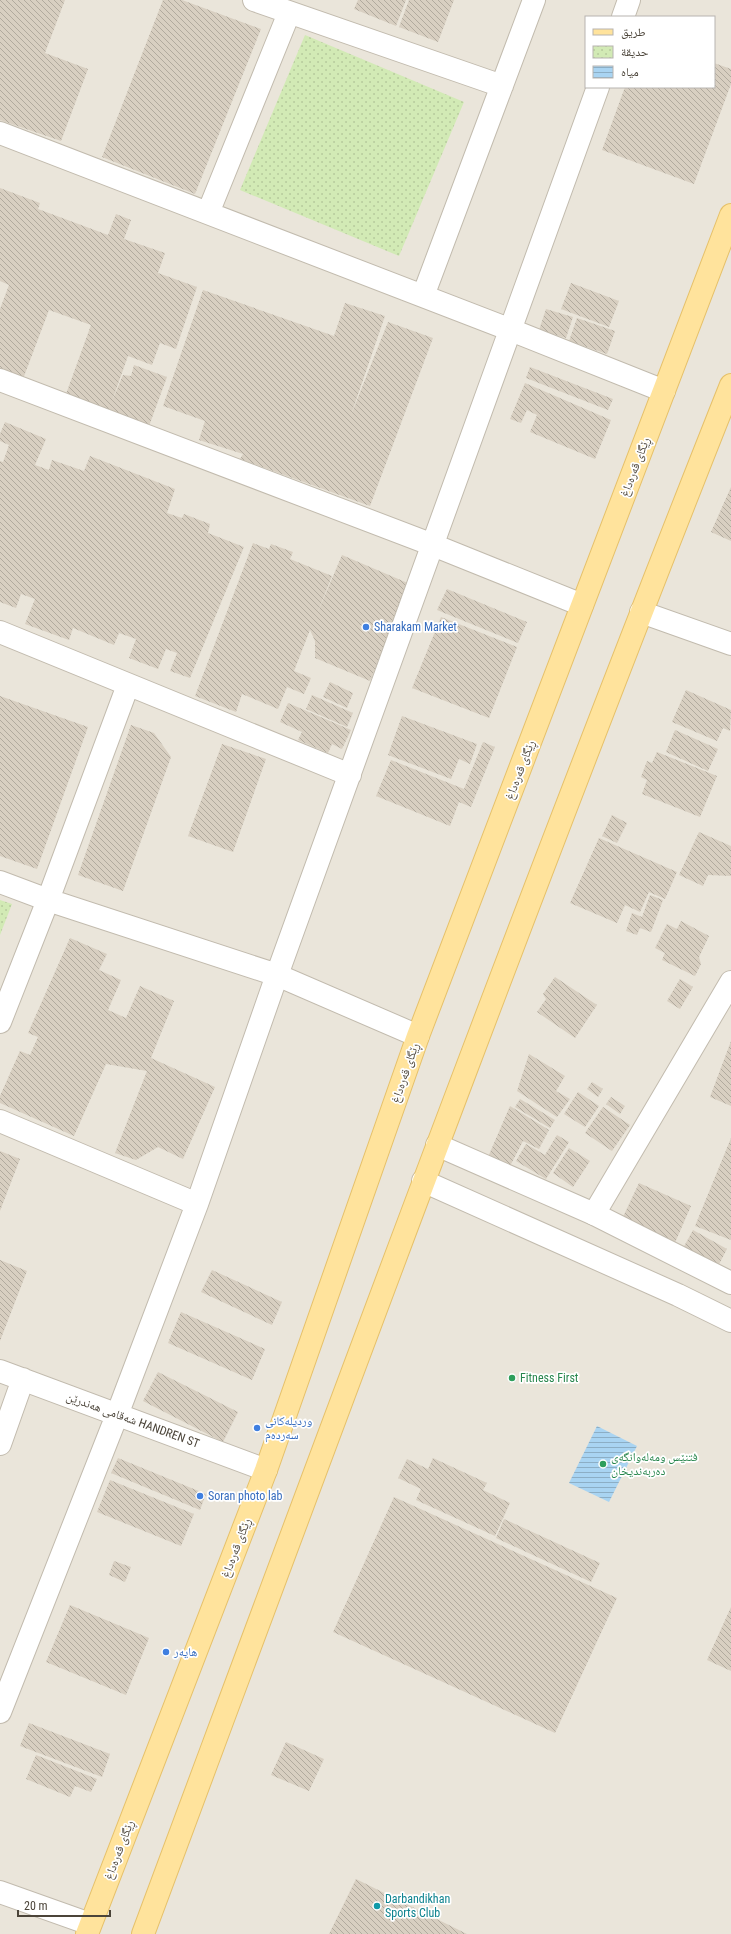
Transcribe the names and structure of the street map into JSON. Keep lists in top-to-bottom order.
{
  "streets": {
    "main road": ["ڕێگای قەرەداغ"],
    "street": ["شەقامی هەندرێن HANDREN ST"]
  },
  "crossings": [
    ["ڕێگای قەرەداغ", "شەقامی هەندرێن HANDREN ST"]
  ],
  "places": [
    "Sharakam Market",
    "Fitness First",
    "وردیلەکانی سەردەم",
    "فتنێس ومەلەوانگەی دەربەندیخان",
    "Soran photo lab",
    "هایەر",
    "Darbandikhan Sports Club"
  ],
  "legend": ["طريق", "حديقة", "مياه"],
  "scale_bar": "20 m"
}
